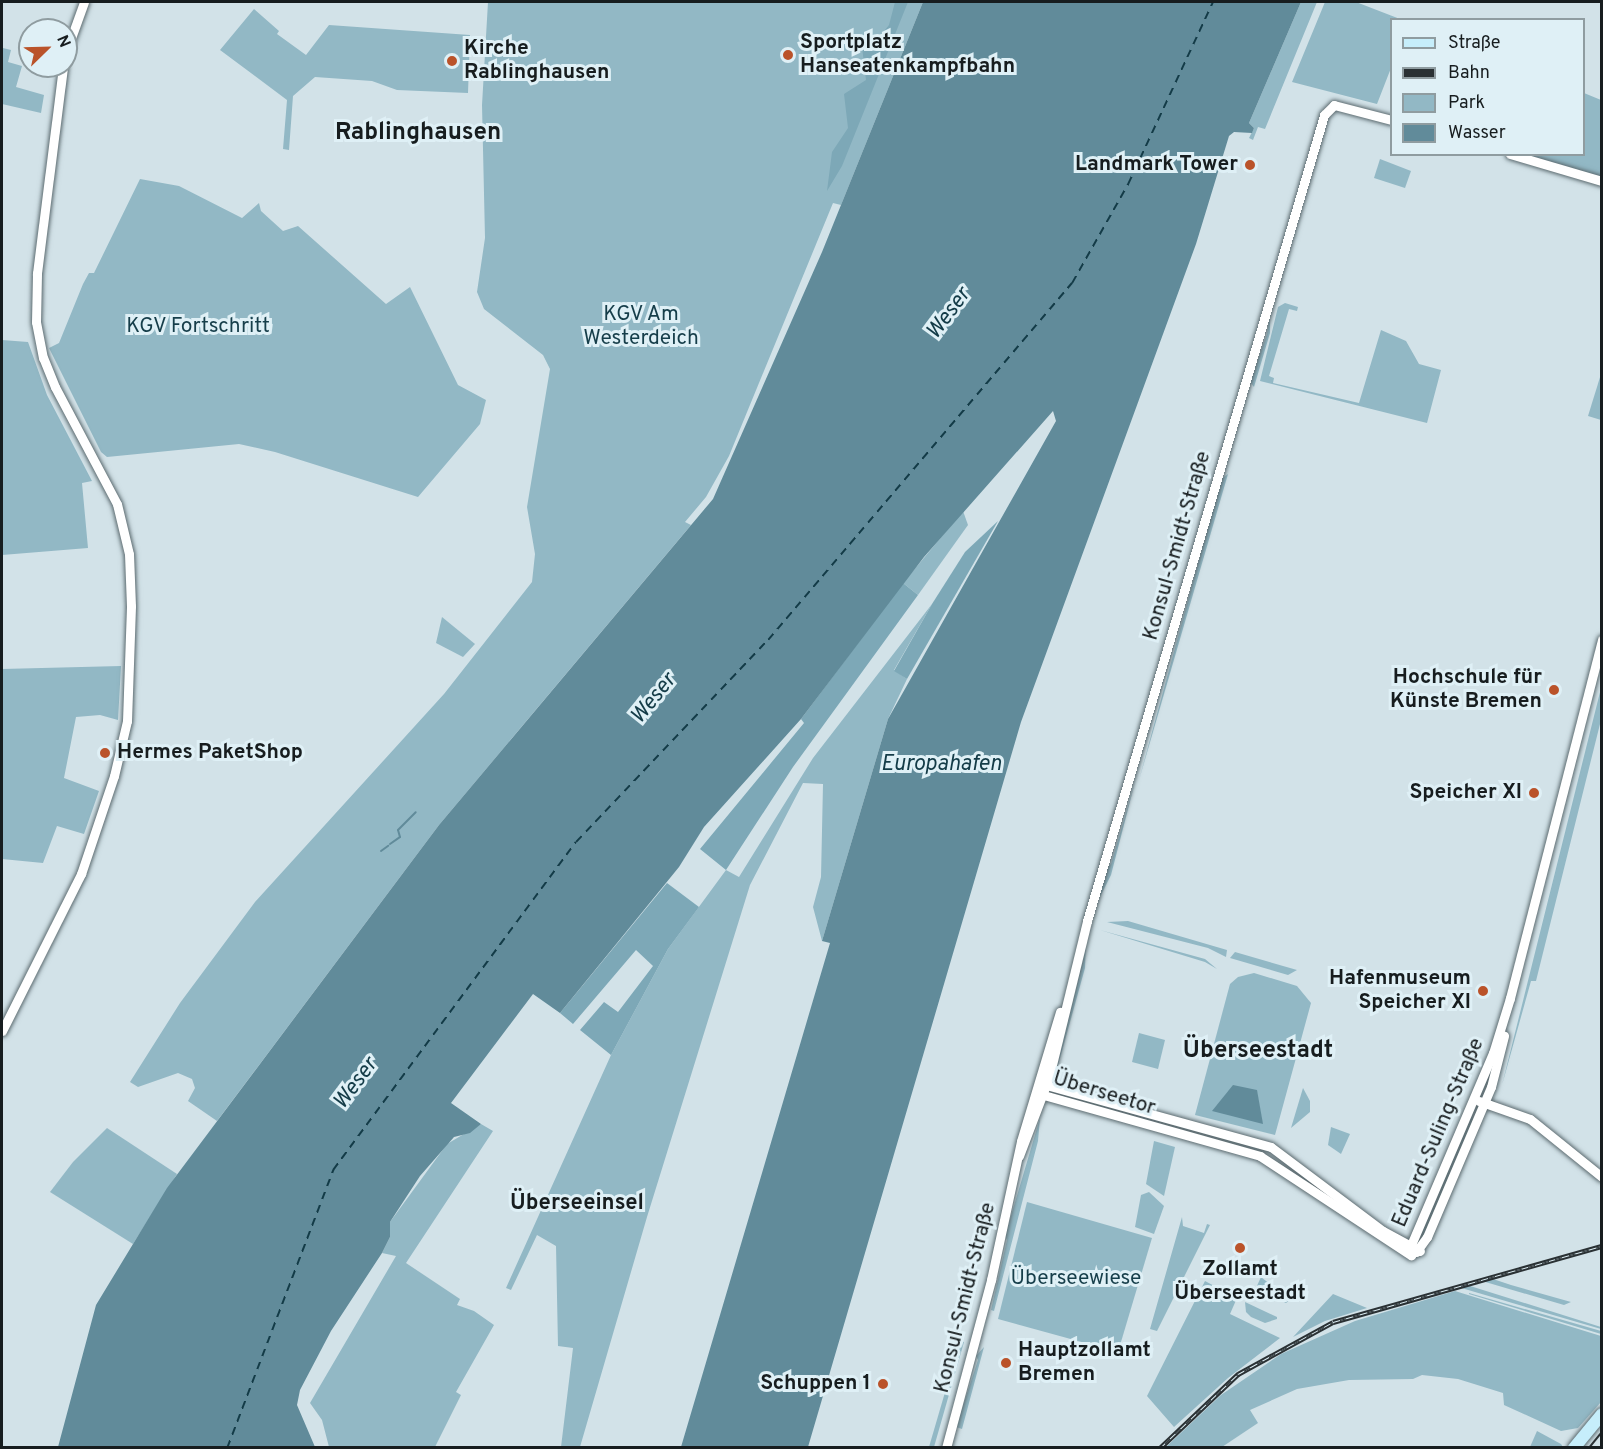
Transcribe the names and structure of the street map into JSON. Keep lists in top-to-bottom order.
{
  "streets": {
    "street": ["Konsul-Smidt-Straße", "Überseetor", "Eduard-Suling-Straße"]
  },
  "crossings": [
    ["Konsul-Smidt-Straße", "Überseetor"],
    ["Überseetor", "Eduard-Suling-Straße"]
  ],
  "districts": ["Rablinghausen", "Überseestadt", "Überseeinsel"],
  "water": ["Weser", "Europahafen"],
  "parks": ["KGV Am Westerdeich", "KGV Fortschritt", "Überseewiese"],
  "places": [
    "Sportplatz Hanseatenkampfbahn",
    "Kirche Rablinghausen",
    "Landmark Tower",
    "Hochschule für Künste Bremen",
    "Hermes PaketShop",
    "Speicher XI",
    "Hafenmuseum Speicher XI",
    "Zollamt Überseestadt",
    "Hauptzollamt Bremen",
    "Schuppen 1"
  ],
  "legend": [
    "Straße",
    "Bahn",
    "Park",
    "Wasser"
  ],
  "north": "top right"
}
